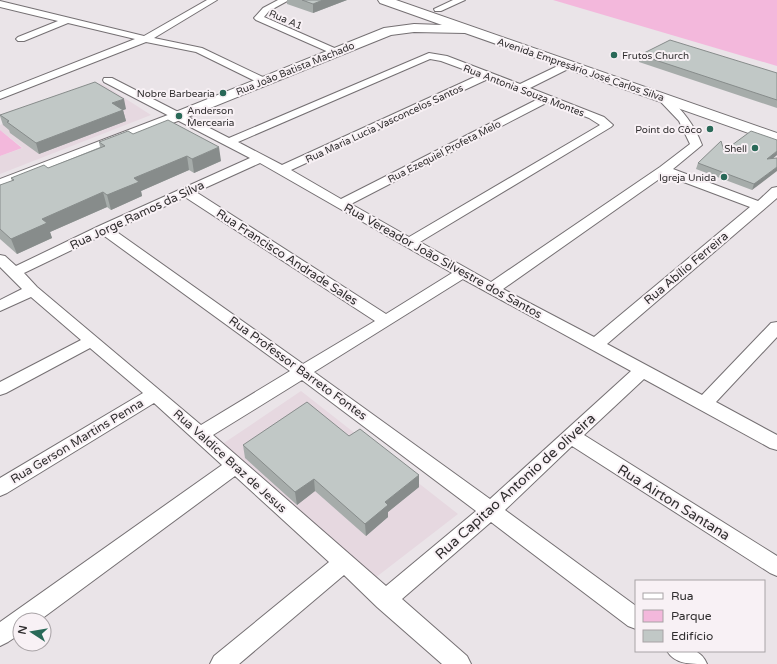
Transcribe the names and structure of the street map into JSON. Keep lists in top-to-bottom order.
{
  "streets": {
    "main road": ["Rua João Batista Machado", "Avenida Empresário José Carlos Silva"],
    "street": [
      "Rua A1",
      "Rua Antonia Souza Montes",
      "Rua Maria Lucia Vasconcelos Santos",
      "Rua Ezequiel Profeta Melo",
      "Rua Jorge Ramos da Silva",
      "Rua Francisco Andrade Sales",
      "Rua Vereador João Silvestre dos Santos",
      "Rua Abílio Ferreira",
      "Rua Professor Barreto Fontes",
      "Rua Gerson Martins Penna",
      "Rua Valdice Braz de Jesus",
      "Rua Capitao Antonio de oliveira",
      "Rua Airton Santana"
    ]
  },
  "crossings": [
    ["Rua A1", "Rua João Batista Machado"],
    ["Rua João Batista Machado", "Avenida Empresário José Carlos Silva"],
    ["Rua João Batista Machado", "Rua Vereador João Silvestre dos Santos"],
    ["Rua Antonia Souza Montes", "Rua Maria Lucia Vasconcelos Santos"],
    ["Rua Antonia Souza Montes", "Rua Ezequiel Profeta Melo"],
    ["Rua Antonia Souza Montes", "Rua Vereador João Silvestre dos Santos"],
    ["Rua Maria Lucia Vasconcelos Santos", "Rua Vereador João Silvestre dos Santos"],
    ["Rua Ezequiel Profeta Melo", "Rua Vereador João Silvestre dos Santos"],
    ["Rua Jorge Ramos da Silva", "Rua Francisco Andrade Sales"],
    ["Rua Jorge Ramos da Silva", "Rua Vereador João Silvestre dos Santos"],
    ["Rua Jorge Ramos da Silva", "Rua Professor Barreto Fontes"],
    ["Rua Jorge Ramos da Silva", "Rua Valdice Braz de Jesus"],
    ["Rua Vereador João Silvestre dos Santos", "Rua Abílio Ferreira"],
    ["Rua Vereador João Silvestre dos Santos", "Rua Capitao Antonio de oliveira"],
    ["Rua Professor Barreto Fontes", "Rua Capitao Antonio de oliveira"],
    ["Rua Gerson Martins Penna", "Rua Valdice Braz de Jesus"],
    ["Rua Valdice Braz de Jesus", "Rua Capitao Antonio de oliveira"],
    ["Rua Capitao Antonio de oliveira", "Rua Airton Santana"]
  ],
  "places": [
    "Frutos Church",
    "Nobre Barbearia",
    "Anderson Mercearia",
    "Point do Côco",
    "Shell",
    "Igreja Unida"
  ],
  "legend": ["Rua", "Parque", "Edifício"],
  "north": "left"
}
